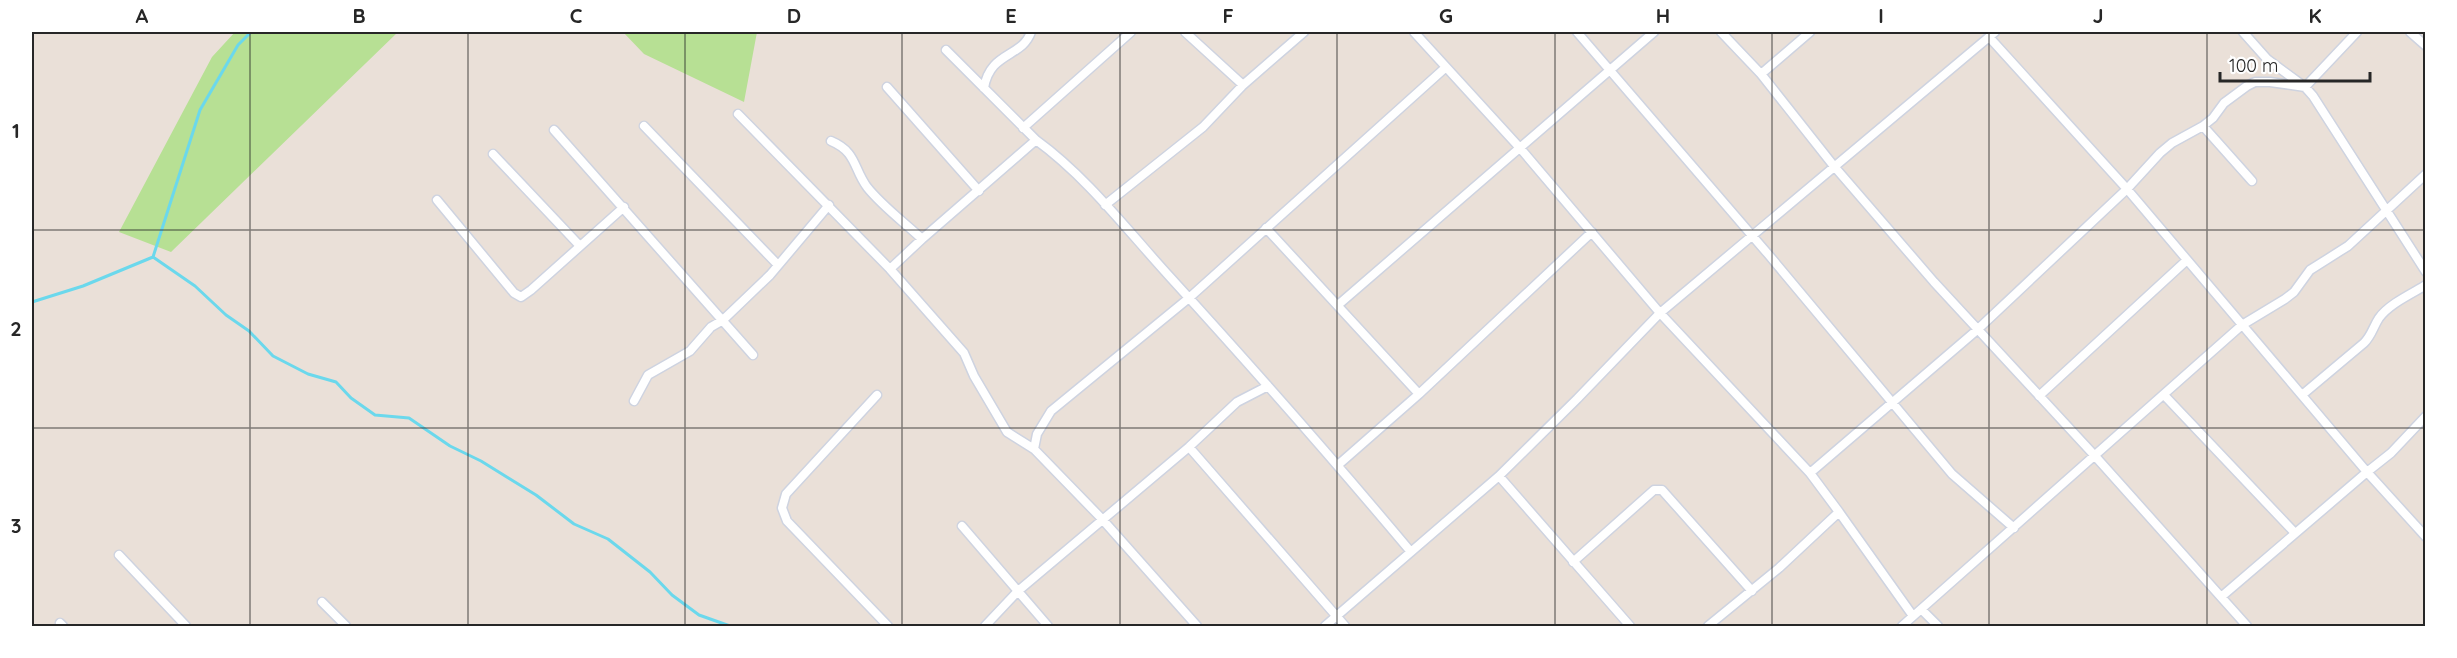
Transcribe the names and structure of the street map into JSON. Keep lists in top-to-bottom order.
{
  "scale_bar": "100 m",
  "grid": {
    "columns": [
      "A",
      "B",
      "C",
      "D",
      "E",
      "F",
      "G",
      "H",
      "I",
      "J",
      "K"
    ],
    "rows": ["1", "2", "3"]
  }
}
